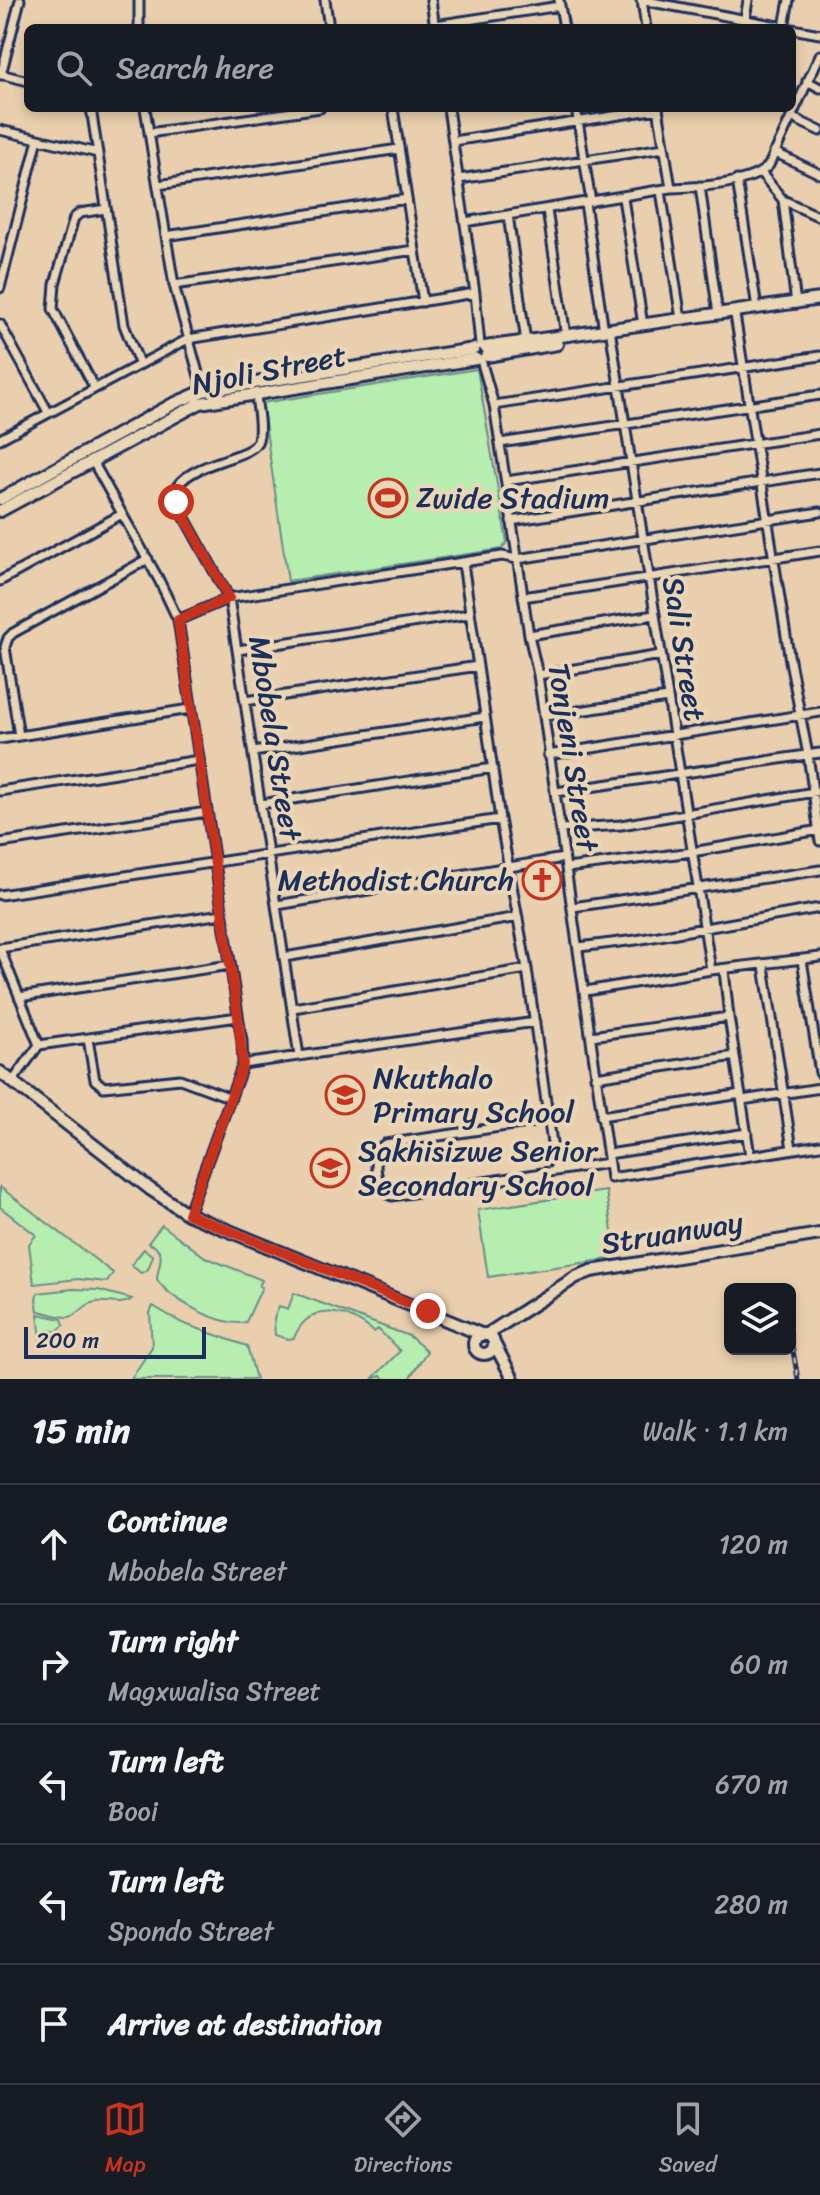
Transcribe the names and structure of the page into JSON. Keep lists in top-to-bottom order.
{
  "streets": {
    "main road": ["Njoli Street", "Struanway"],
    "street": ["Sali Street", "Mbobela Street", "Tonjeni Street"]
  },
  "crossings": [
    ["Njoli Street", "Sali Street"],
    ["Njoli Street", "Mbobela Street"],
    ["Njoli Street", "Tonjeni Street"]
  ],
  "places": {
    "sports": ["Zwide Stadium"],
    "church": ["Methodist Church"],
    "school or university": ["Nkuthalo Primary School", "Sakhisizwe Senior Secondary School"]
  },
  "scale_bar": "200 m",
  "page": {
    "search": "Search here",
    "scale": "200 m",
    "heading": ["15 min", "Walk · 1.1 km"],
    "list": [
      ["Continue", "Mbobela Street", "120 m"],
      ["Turn right", "Magxwalisa Street", "60 m"],
      ["Turn left", "Booi", "670 m"],
      ["Turn left", "Spondo Street", "280 m"],
      "Arrive at destination"
    ],
    "nav": ["Map", "Directions", "Saved"]
  }
}
